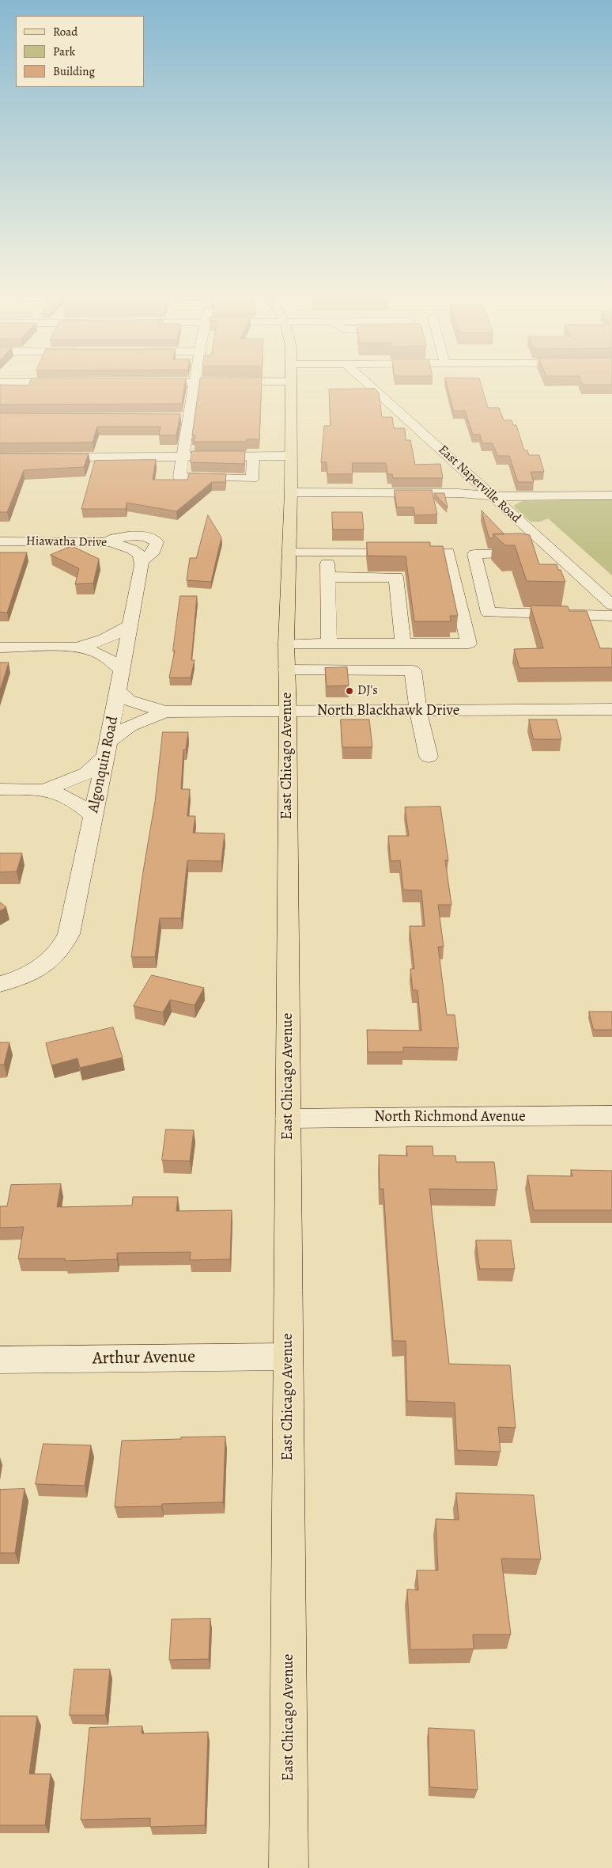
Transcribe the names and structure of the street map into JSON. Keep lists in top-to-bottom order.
{
  "streets": {
    "main road": ["East Chicago Avenue"],
    "street": [
      "East Naperville Road",
      "Hiawatha Drive",
      "North Blackhawk Drive",
      "Algonquin Road",
      "North Richmond Avenue",
      "Arthur Avenue"
    ]
  },
  "crossings": [
    ["Hiawatha Drive", "Algonquin Road"],
    ["North Blackhawk Drive", "East Chicago Avenue"],
    ["North Blackhawk Drive", "Algonquin Road"],
    ["East Chicago Avenue", "North Richmond Avenue"],
    ["East Chicago Avenue", "Arthur Avenue"]
  ],
  "places": ["DJ's"],
  "legend": ["Road", "Park", "Building"]
}
